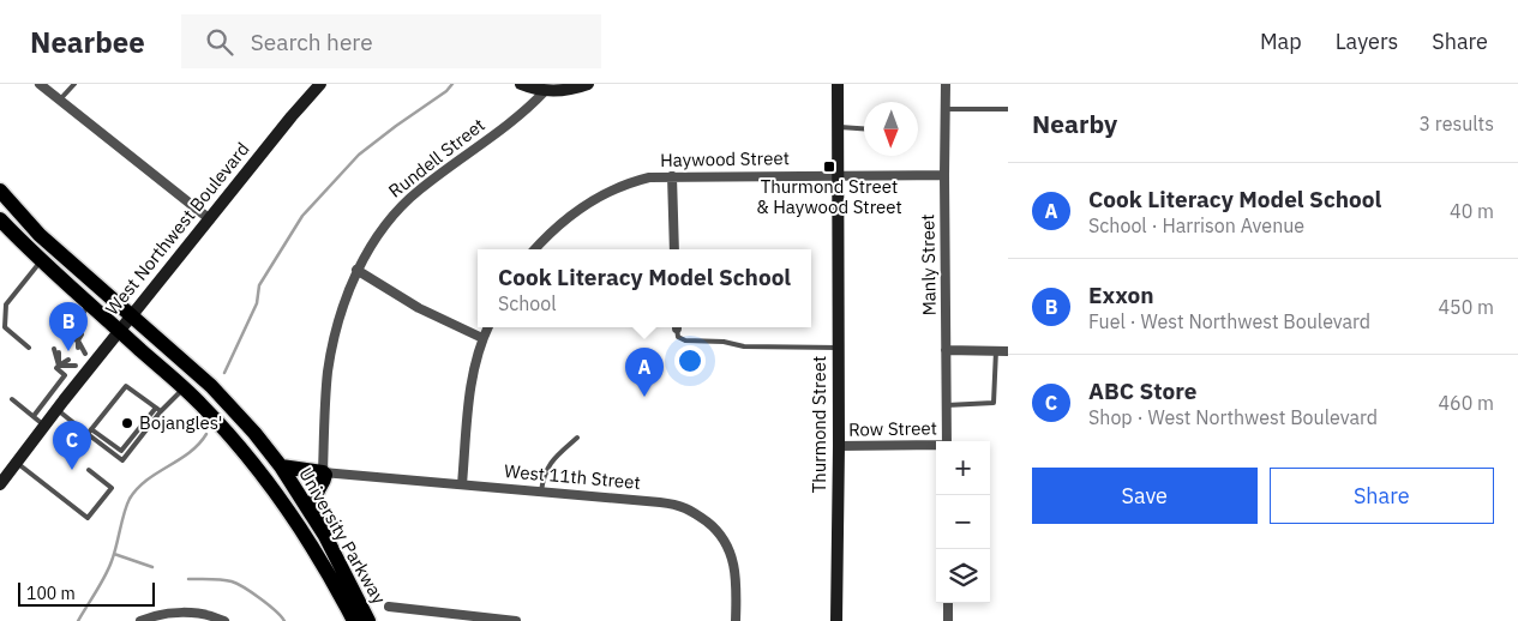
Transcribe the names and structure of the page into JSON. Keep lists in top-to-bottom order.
{
  "streets": {
    "main road": ["West Northwest Boulevard", "Thurmond Street", "University Parkway"],
    "street": [
      "Rundell Street",
      "Haywood Street",
      "Manly Street",
      "Row Street",
      "West 11th Street"
    ]
  },
  "crossings": [
    ["Rundell Street", "West 11th Street"],
    ["Haywood Street", "Manly Street"],
    ["Haywood Street", "Thurmond Street"],
    ["West Northwest Boulevard", "University Parkway"],
    ["Thurmond Street", "Row Street"]
  ],
  "places": {
    "transit": ["Thurmond Street & Haywood Street"],
    "other": ["Bojangles'"]
  },
  "scale_bar": "100 m",
  "north": "bottom",
  "page": {
    "header": "Nearbee",
    "search": "Search here",
    "nav": ["Map", "Layers", "Share"],
    "heading": ["Nearby", "3 results"],
    "list": [
      {
        "mark": "A",
        "name": "Cook Literacy Model School",
        "note": "School · Harrison Avenue",
        "value": "40 m"
      },
      {
        "mark": "B",
        "name": "Exxon",
        "note": "Fuel · West Northwest Boulevard",
        "value": "450 m"
      },
      {
        "mark": "C",
        "name": "ABC Store",
        "note": "Shop · West Northwest Boulevard",
        "value": "460 m"
      }
    ],
    "popup": ["Cook Literacy Model School", "School"],
    "pins": ["B", "A", "C"],
    "map_buttons": ["+", "−"],
    "buttons": ["Save", "Share"],
    "scale": "100 m"
  }
}
